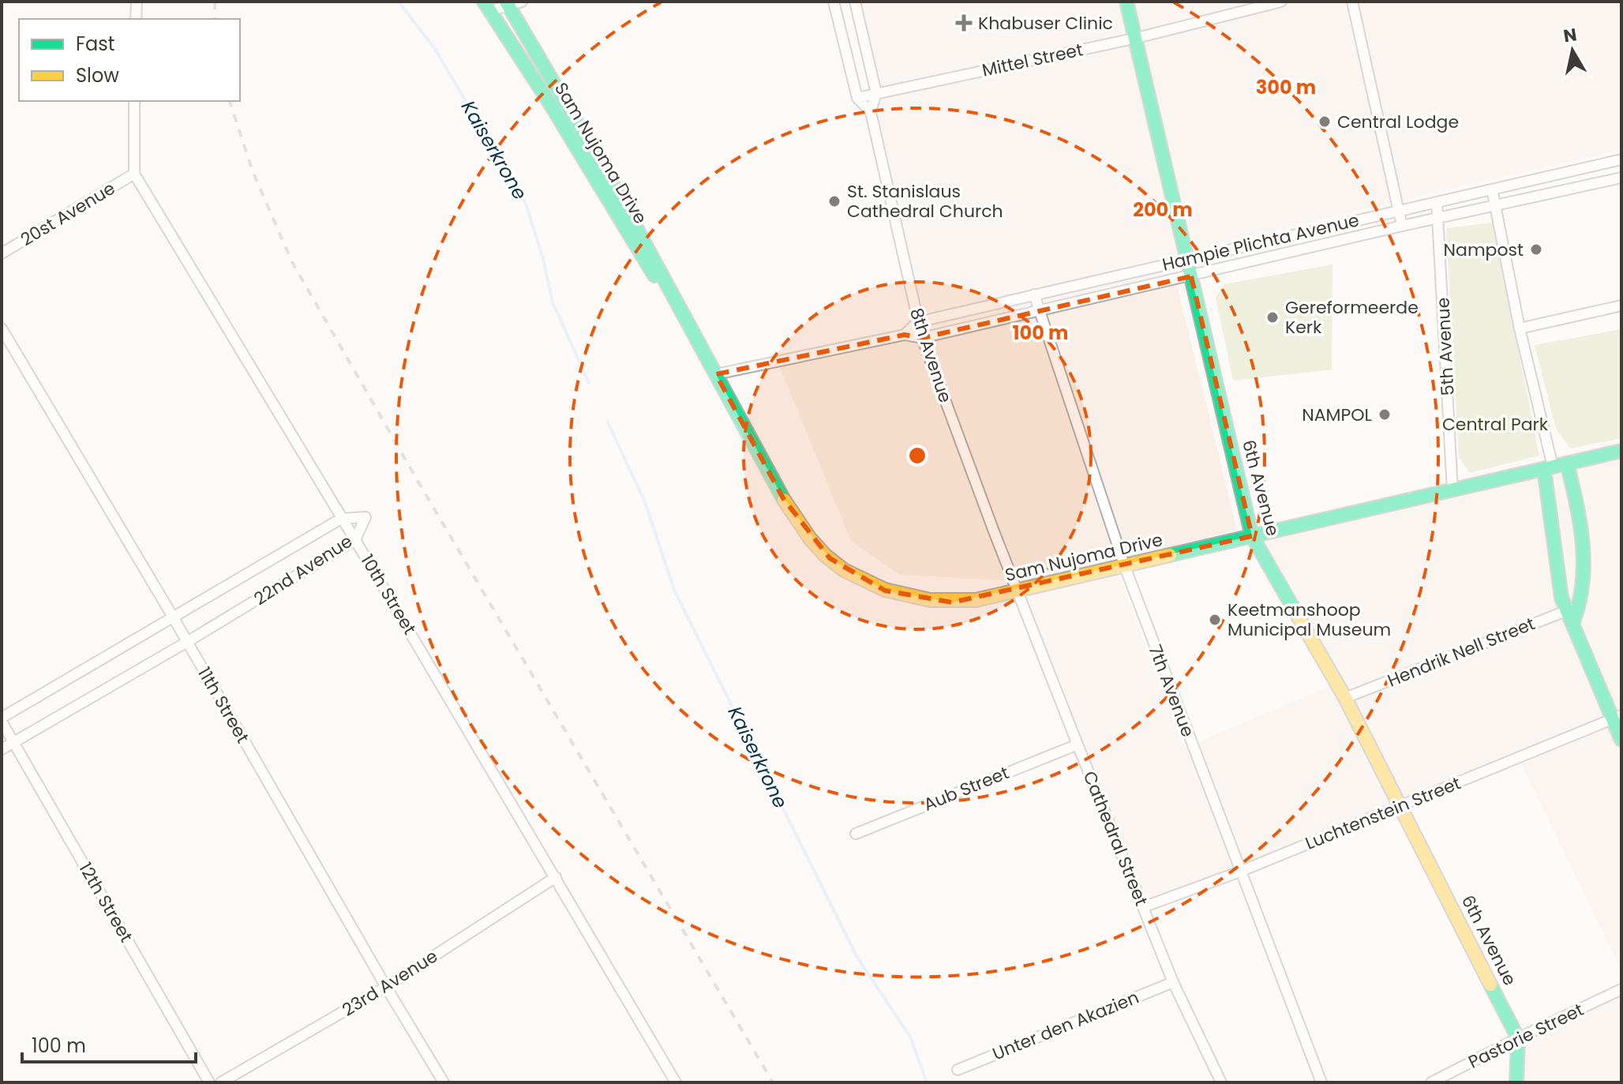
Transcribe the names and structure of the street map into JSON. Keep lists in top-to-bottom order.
{
  "streets": {
    "main road": ["Sam Nujoma Drive", "6th Avenue"],
    "street": [
      "Mittel Street",
      "20st Avenue",
      "Hampie Plichta Avenue",
      "5th Avenue",
      "8th Avenue",
      "22nd Avenue",
      "10th Street",
      "Hendrik Nell Street",
      "7th Avenue",
      "11th Street",
      "Aub Street",
      "Luchtenstein Street",
      "Cathedral Street",
      "12th Street",
      "23rd Avenue",
      "Unter den Akazien",
      "Pastorie Street"
    ]
  },
  "crossings": [
    ["Mittel Street", "8th Avenue"],
    ["Mittel Street", "6th Avenue"],
    ["Sam Nujoma Drive", "Hampie Plichta Avenue"],
    ["Sam Nujoma Drive", "5th Avenue"],
    ["Sam Nujoma Drive", "8th Avenue"],
    ["Sam Nujoma Drive", "6th Avenue"],
    ["Sam Nujoma Drive", "7th Avenue"],
    ["Sam Nujoma Drive", "Cathedral Street"],
    ["20st Avenue", "10th Street"],
    ["Hampie Plichta Avenue", "5th Avenue"],
    ["Hampie Plichta Avenue", "8th Avenue"],
    ["Hampie Plichta Avenue", "6th Avenue"],
    ["Hampie Plichta Avenue", "7th Avenue"],
    ["8th Avenue", "Cathedral Street"],
    ["6th Avenue", "Hendrik Nell Street"],
    ["6th Avenue", "Luchtenstein Street"],
    ["6th Avenue", "Pastorie Street"],
    ["22nd Avenue", "10th Street"],
    ["22nd Avenue", "11th Street"],
    ["22nd Avenue", "12th Street"],
    ["10th Street", "23rd Avenue"],
    ["7th Avenue", "Luchtenstein Street"],
    ["11th Street", "23rd Avenue"],
    ["Aub Street", "Cathedral Street"],
    ["Luchtenstein Street", "Cathedral Street"],
    ["Cathedral Street", "Unter den Akazien"]
  ],
  "water": ["Kaiserkrone"],
  "parks": ["Central Park"],
  "places": {
    "health": ["Khabuser Clinic"],
    "other": [
      "Central Lodge",
      "St. Stanislaus Cathedral Church",
      "Nampost",
      "Gereformeerde Kerk",
      "NAMPOL",
      "Keetmanshoop Municipal Museum"
    ]
  },
  "legend": ["Fast", "Slow"],
  "scale_bar": "100 m",
  "north": "top",
  "rings": ["300 m", "200 m", "100 m"]
}
